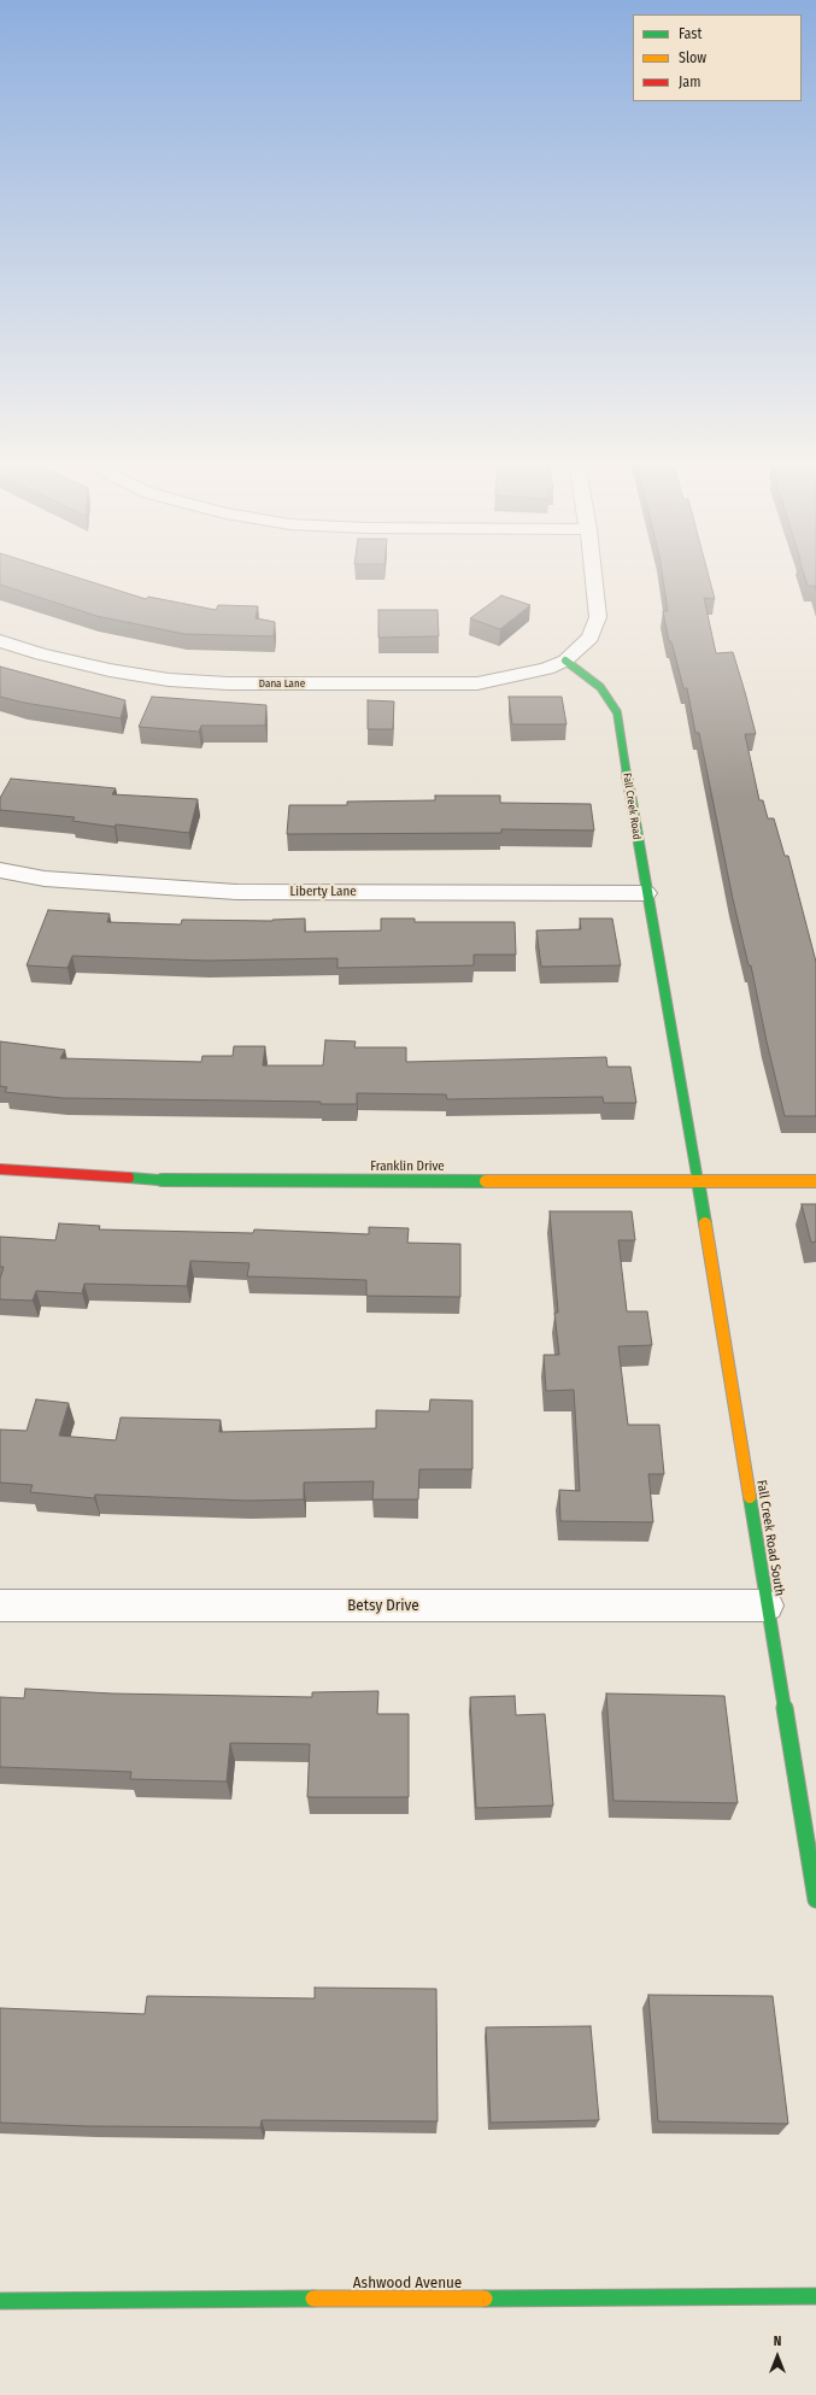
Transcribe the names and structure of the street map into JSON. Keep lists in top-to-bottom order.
{
  "streets": {
    "street": [
      "Dana Lane",
      "Fall Creek Road",
      "Liberty Lane",
      "Franklin Drive",
      "Fall Creek Road South",
      "Betsy Drive",
      "Ashwood Avenue"
    ]
  },
  "crossings": [
    ["Dana Lane", "Fall Creek Road"],
    ["Fall Creek Road", "Liberty Lane"],
    ["Fall Creek Road", "Franklin Drive"],
    ["Fall Creek Road", "Fall Creek Road South"],
    ["Franklin Drive", "Fall Creek Road South"],
    ["Fall Creek Road South", "Betsy Drive"]
  ],
  "legend": ["Fast", "Slow", "Jam"],
  "north": "top"
}
